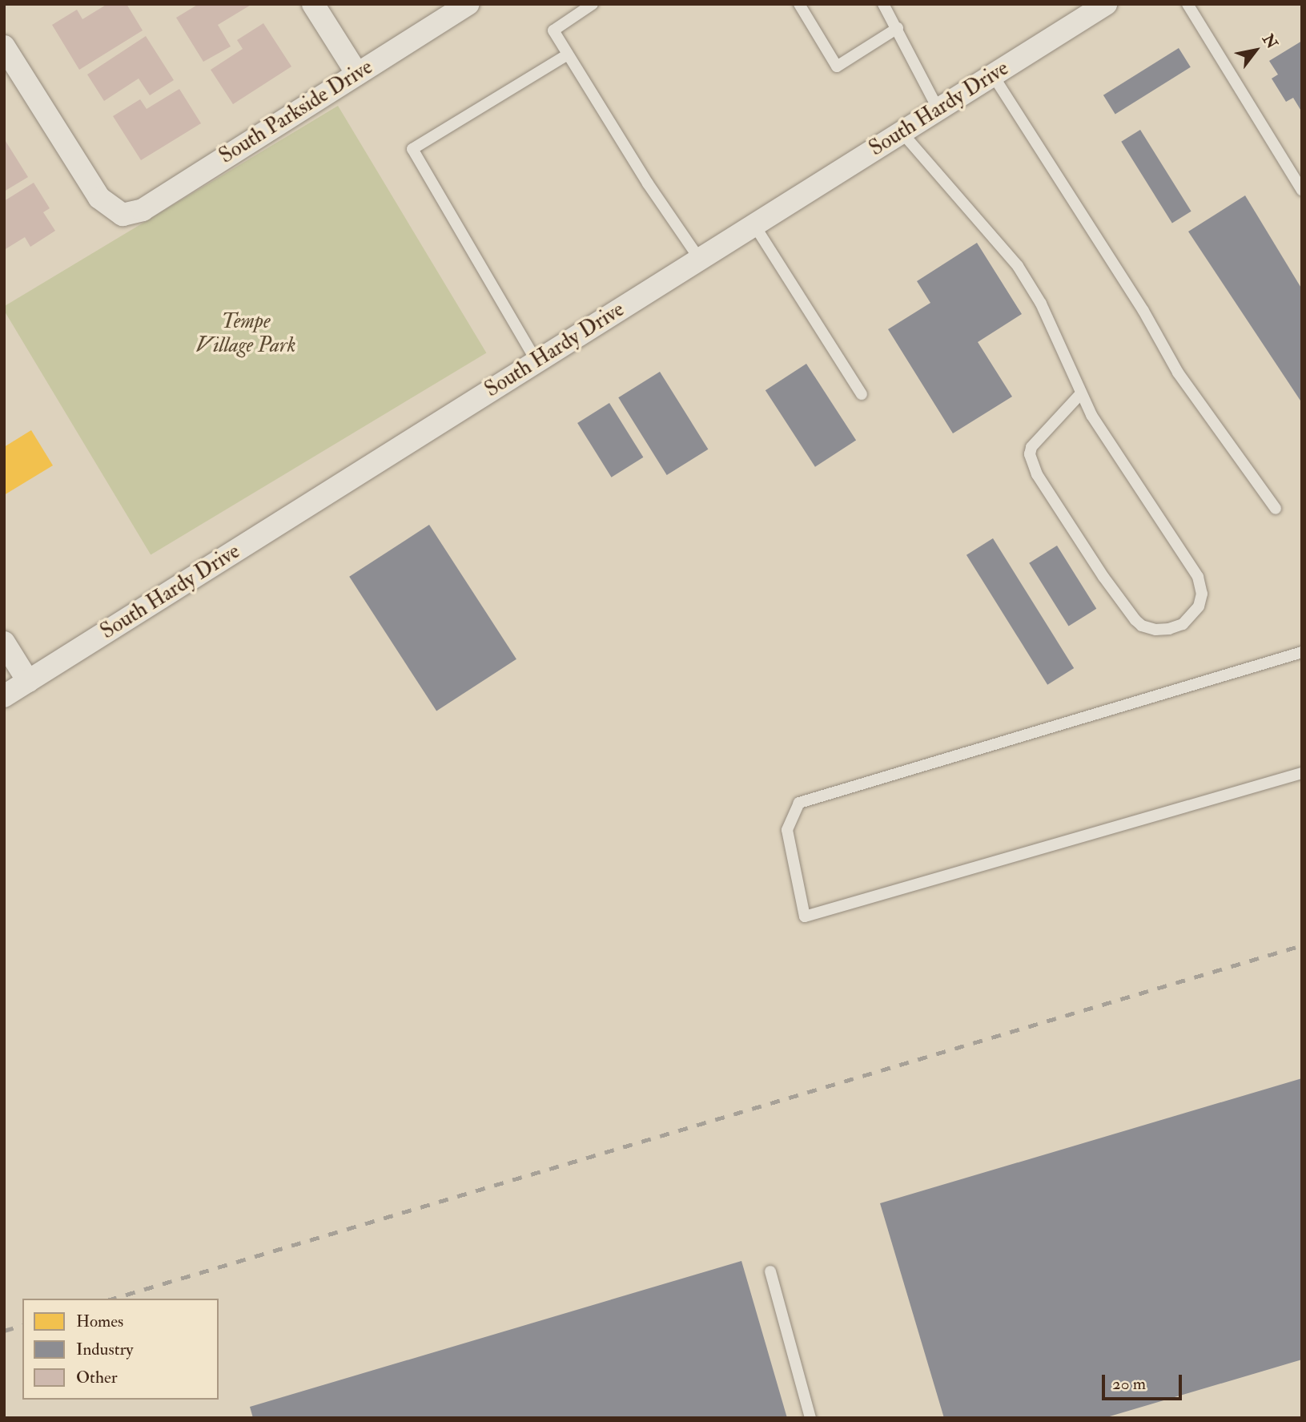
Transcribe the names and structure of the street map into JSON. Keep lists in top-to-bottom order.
{
  "streets": {
    "street": ["South Hardy Drive", "South Parkside Drive"]
  },
  "parks": ["Tempe Village Park"],
  "legend": ["Homes", "Industry", "Other"],
  "scale_bar": "20 m",
  "north": "top right"
}
